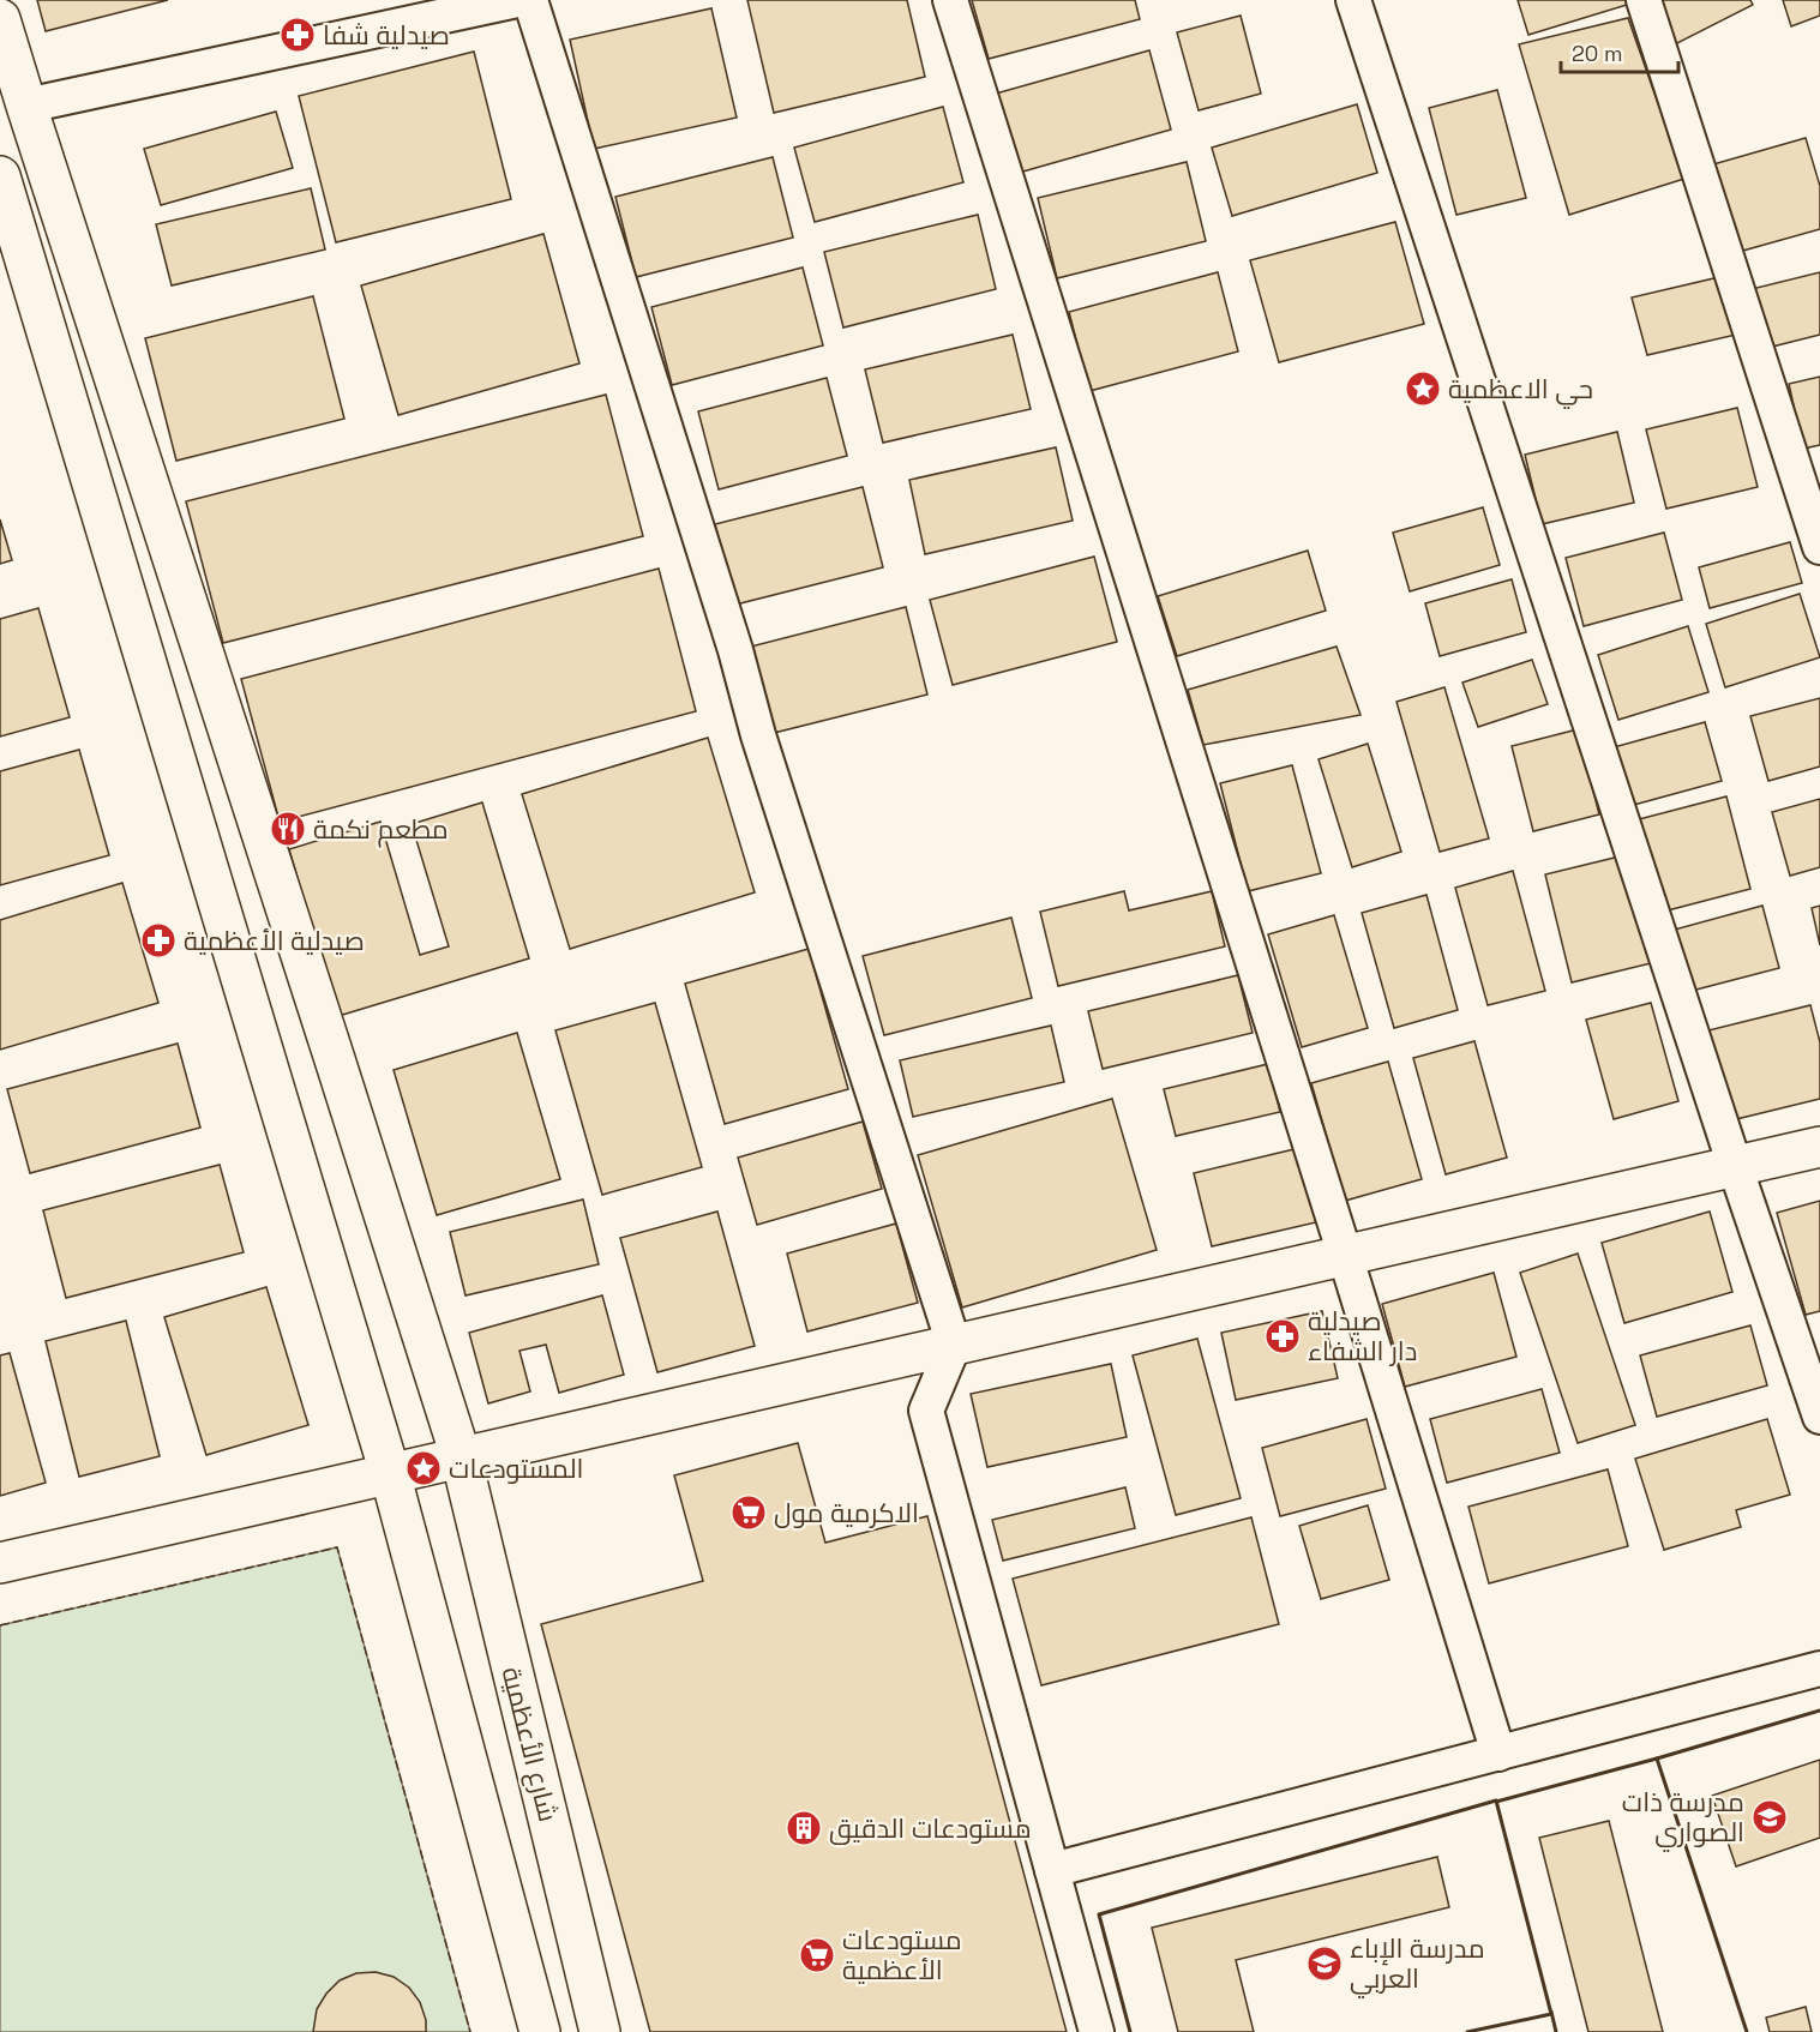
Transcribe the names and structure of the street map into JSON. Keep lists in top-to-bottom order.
{
  "streets": {
    "street": ["شارع الأعظمية"]
  },
  "places": {
    "pharmacy": ["صيدلية شفا", "صيدلية الأعظمية", "صيدلية دار الشفاء"],
    "place": ["حي الاعظمية", "المستودعات"],
    "restaurant": ["مطعم نكمة"],
    "supermarket": ["الاكرمية مول", "مستودعات الأعظمية"],
    "school or university": ["مدرسة ذات الصواري", "مدرسة الإباء العربي"],
    "building": ["مستودعات الدقيق"]
  },
  "scale_bar": "20 m"
}
